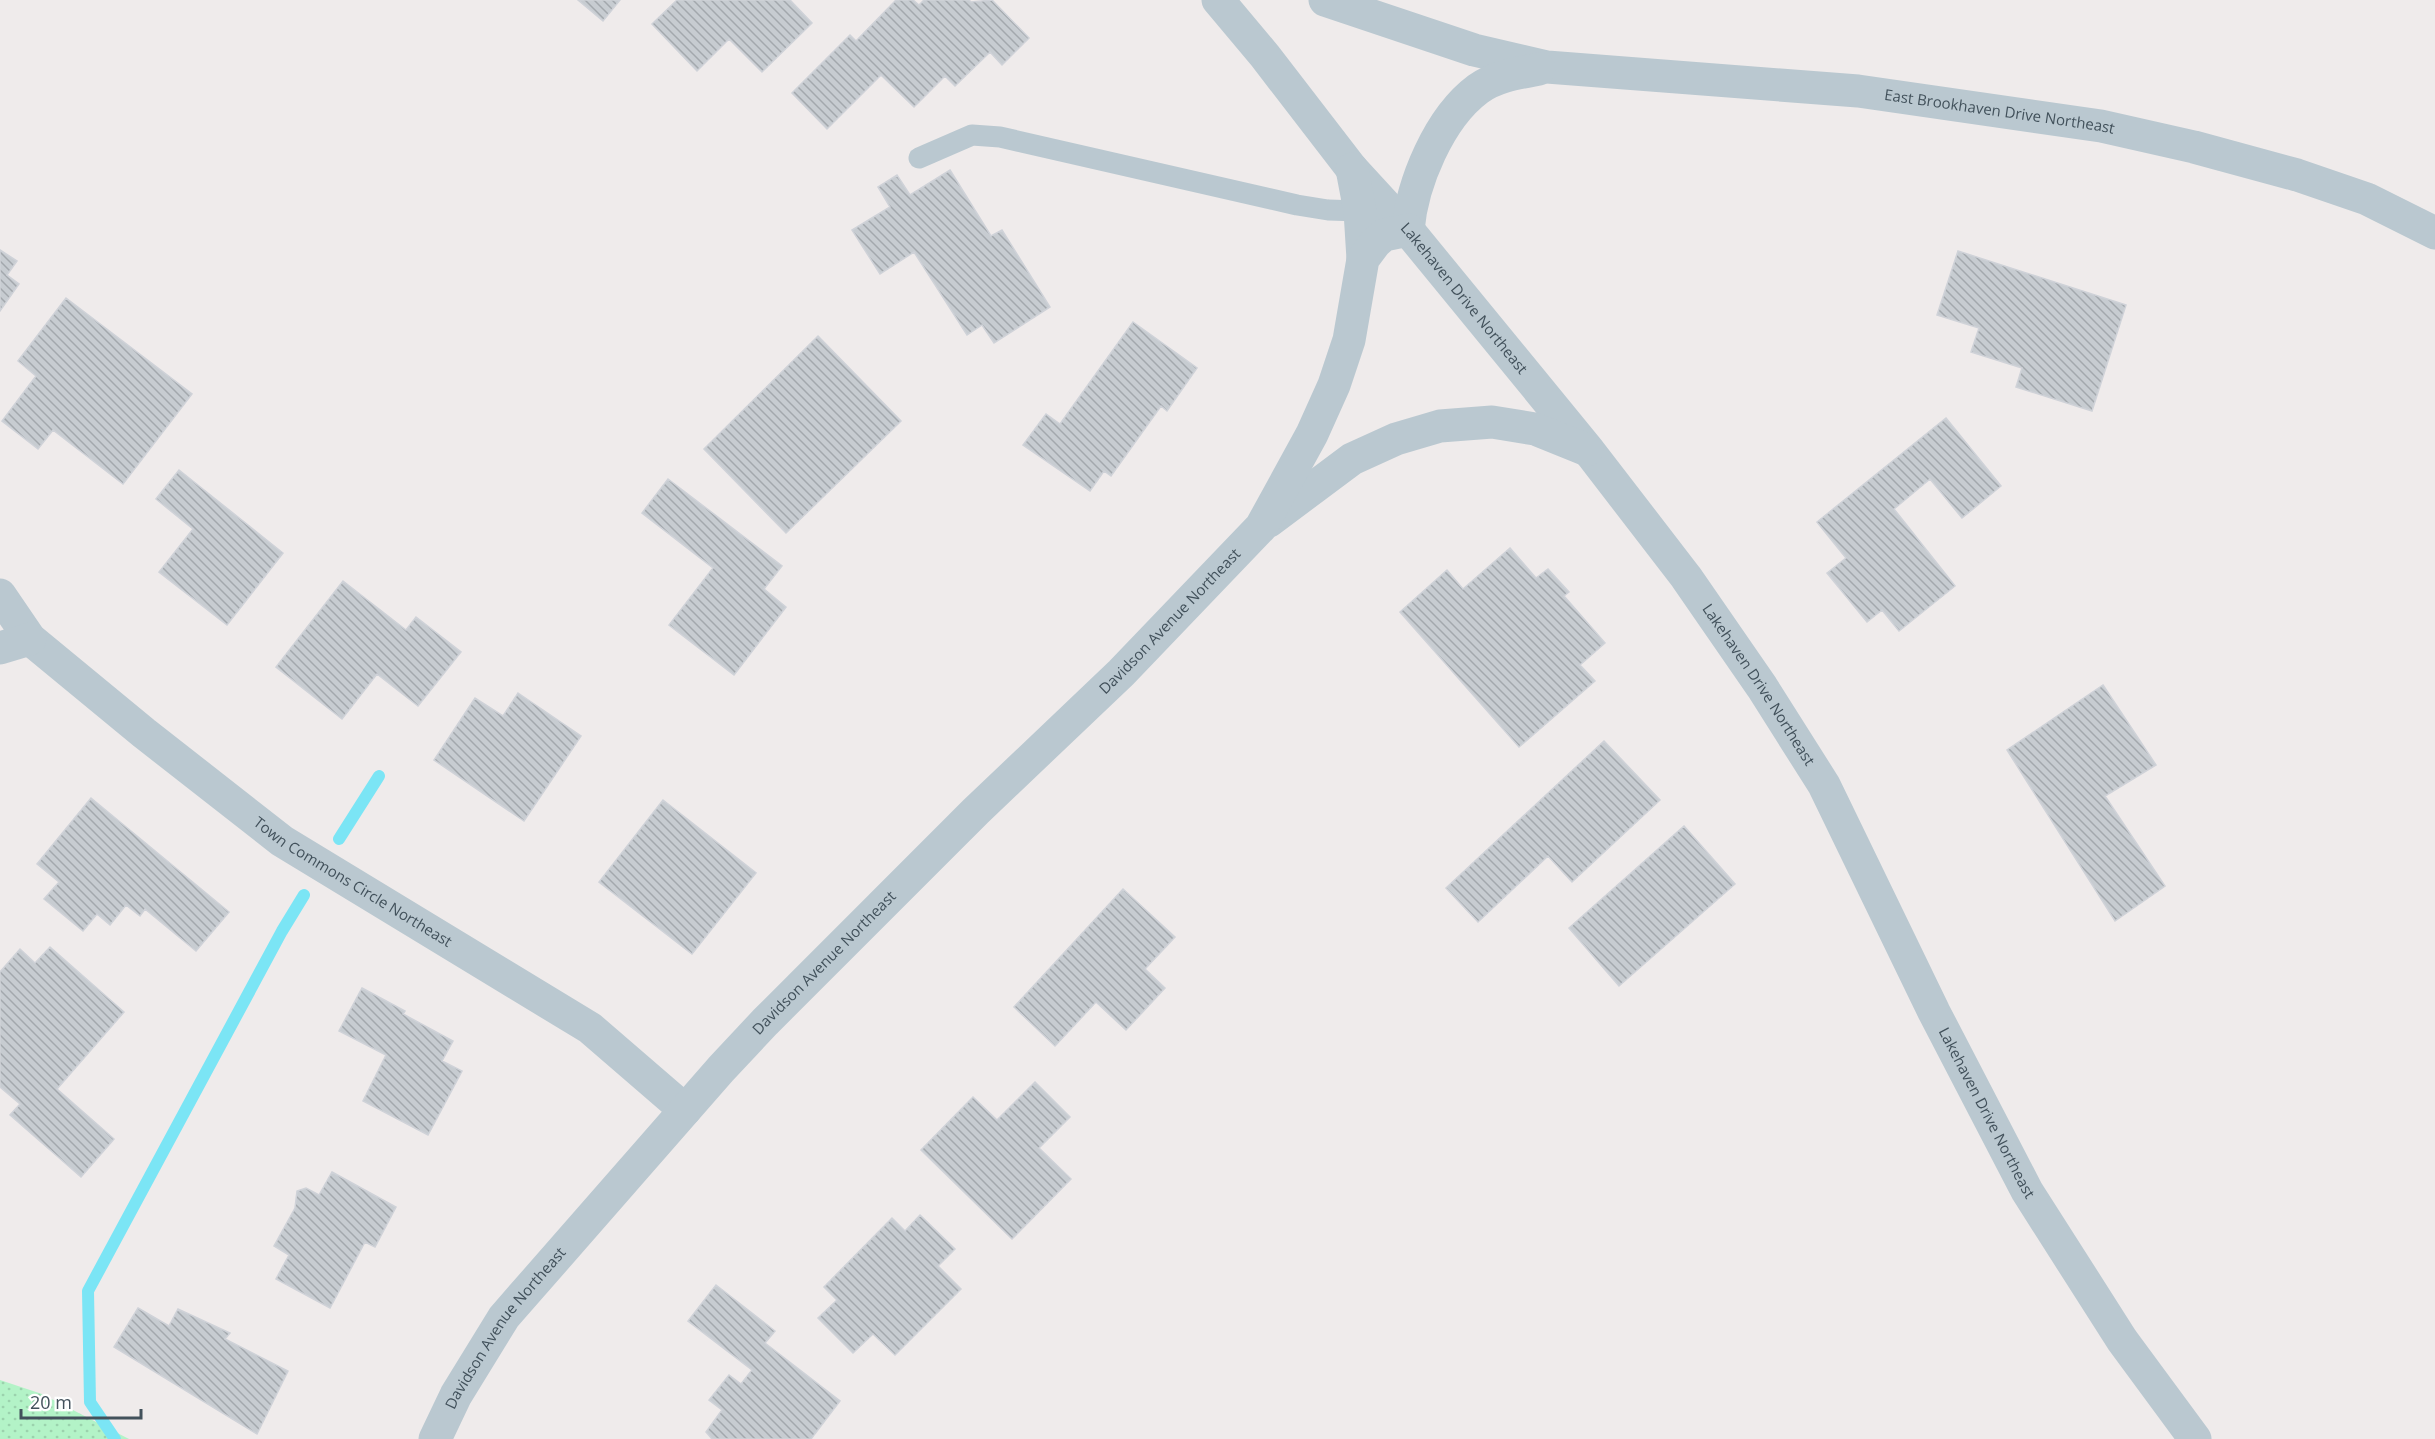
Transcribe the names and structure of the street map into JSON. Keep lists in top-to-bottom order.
{
  "streets": {
    "street": [
      "East Brookhaven Drive Northeast",
      "Lakehaven Drive Northeast",
      "Davidson Avenue Northeast",
      "Town Commons Circle Northeast"
    ]
  },
  "crossings": [
    ["East Brookhaven Drive Northeast", "Lakehaven Drive Northeast"],
    ["Lakehaven Drive Northeast", "Davidson Avenue Northeast"],
    ["Davidson Avenue Northeast", "Town Commons Circle Northeast"]
  ],
  "scale_bar": "20 m"
}
